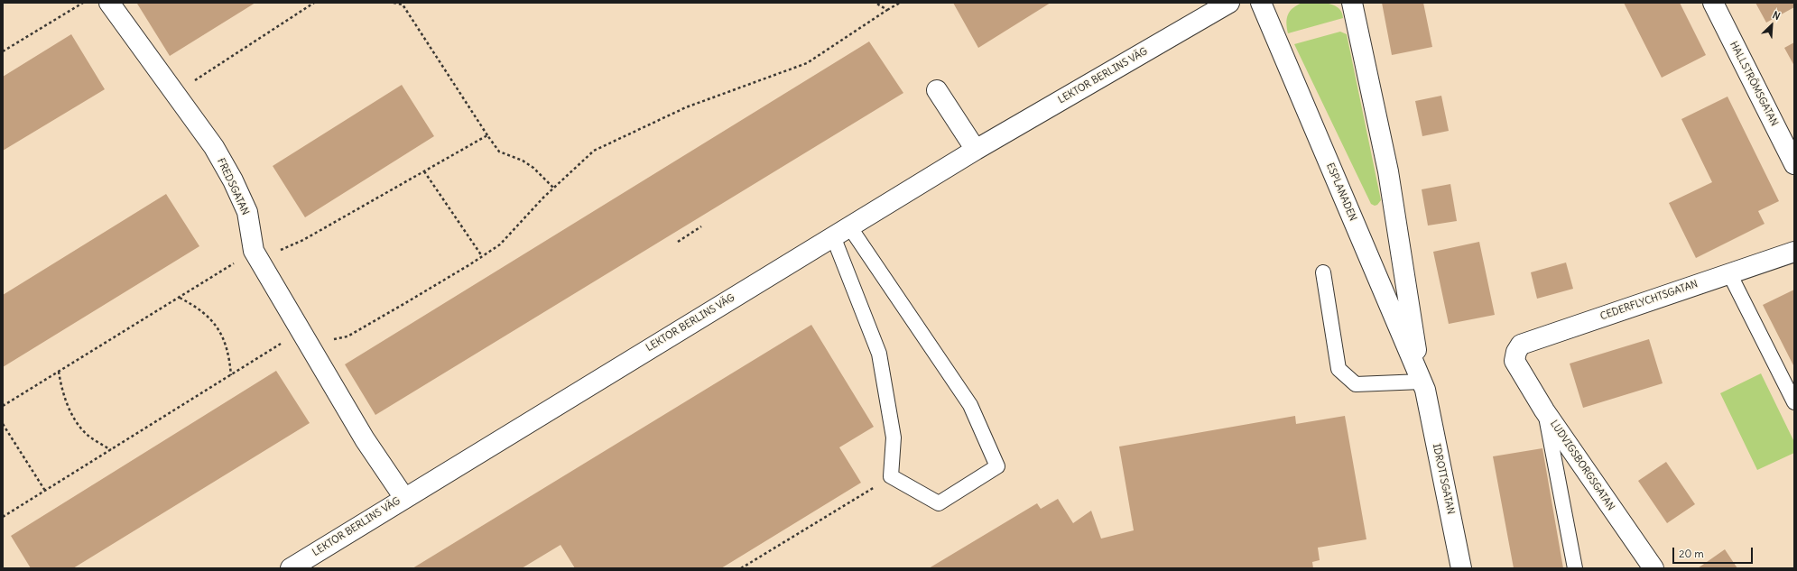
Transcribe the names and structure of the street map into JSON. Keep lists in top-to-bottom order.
{
  "streets": {
    "street": [
      "LEKTOR BERLINS VÄG",
      "HALLSTRÖMSGATAN",
      "FREDSGATAN",
      "ESPLANADEN",
      "CEDERFLYCHTSGATAN",
      "LUDVIGSBORGSGATAN",
      "IDROTTSGATAN"
    ]
  },
  "crossings": [
    ["LEKTOR BERLINS VÄG", "FREDSGATAN"],
    ["ESPLANADEN", "IDROTTSGATAN"],
    ["CEDERFLYCHTSGATAN", "LUDVIGSBORGSGATAN"]
  ],
  "scale_bar": "20 m",
  "north": "top right"
}
